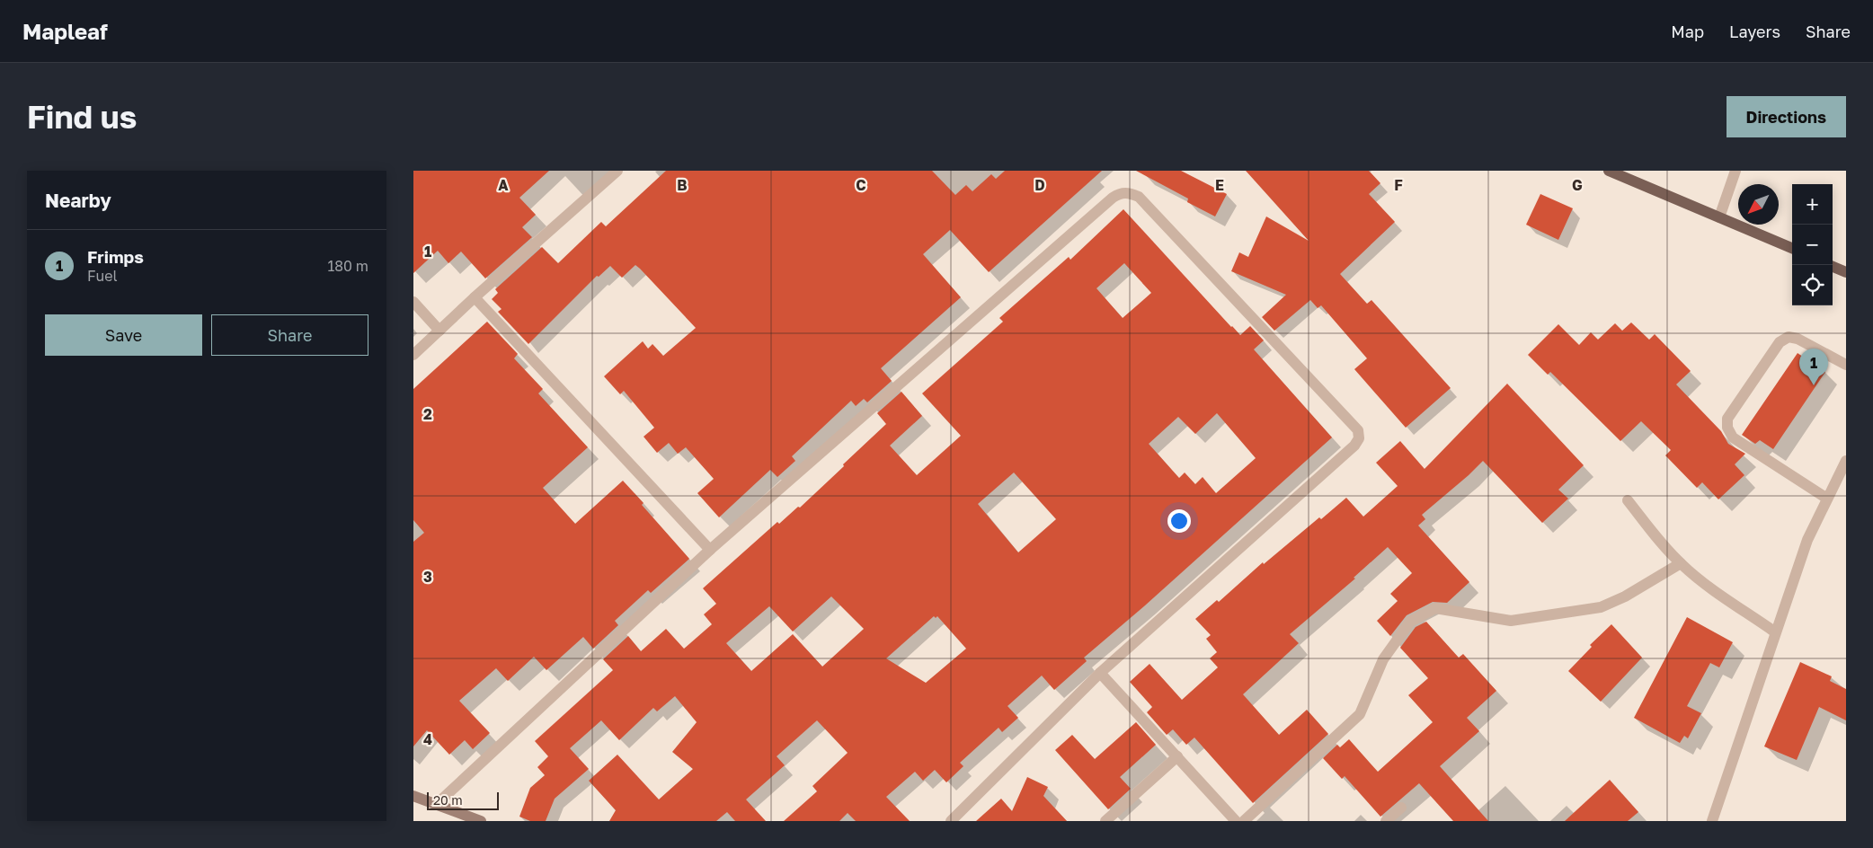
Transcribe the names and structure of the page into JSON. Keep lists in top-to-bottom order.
{
  "scale_bar": "20 m",
  "north": "bottom left",
  "page": {
    "header": "Mapleaf",
    "nav": ["Map", "Layers", "Share"],
    "buttons": [
      "Directions",
      ["Save", "Share"]
    ],
    "title": "Find us",
    "heading": "Nearby",
    "map_buttons": ["+", "−"],
    "list": [
      {
        "mark": "1",
        "name": "Frimps",
        "note": "Fuel",
        "value": "180 m"
      }
    ],
    "pins": "1",
    "scale": "20 m"
  },
  "grid": {
    "columns": [
      "A",
      "B",
      "C",
      "D",
      "E",
      "F",
      "G"
    ],
    "rows": [
      "1",
      "2",
      "3",
      "4"
    ]
  }
}
